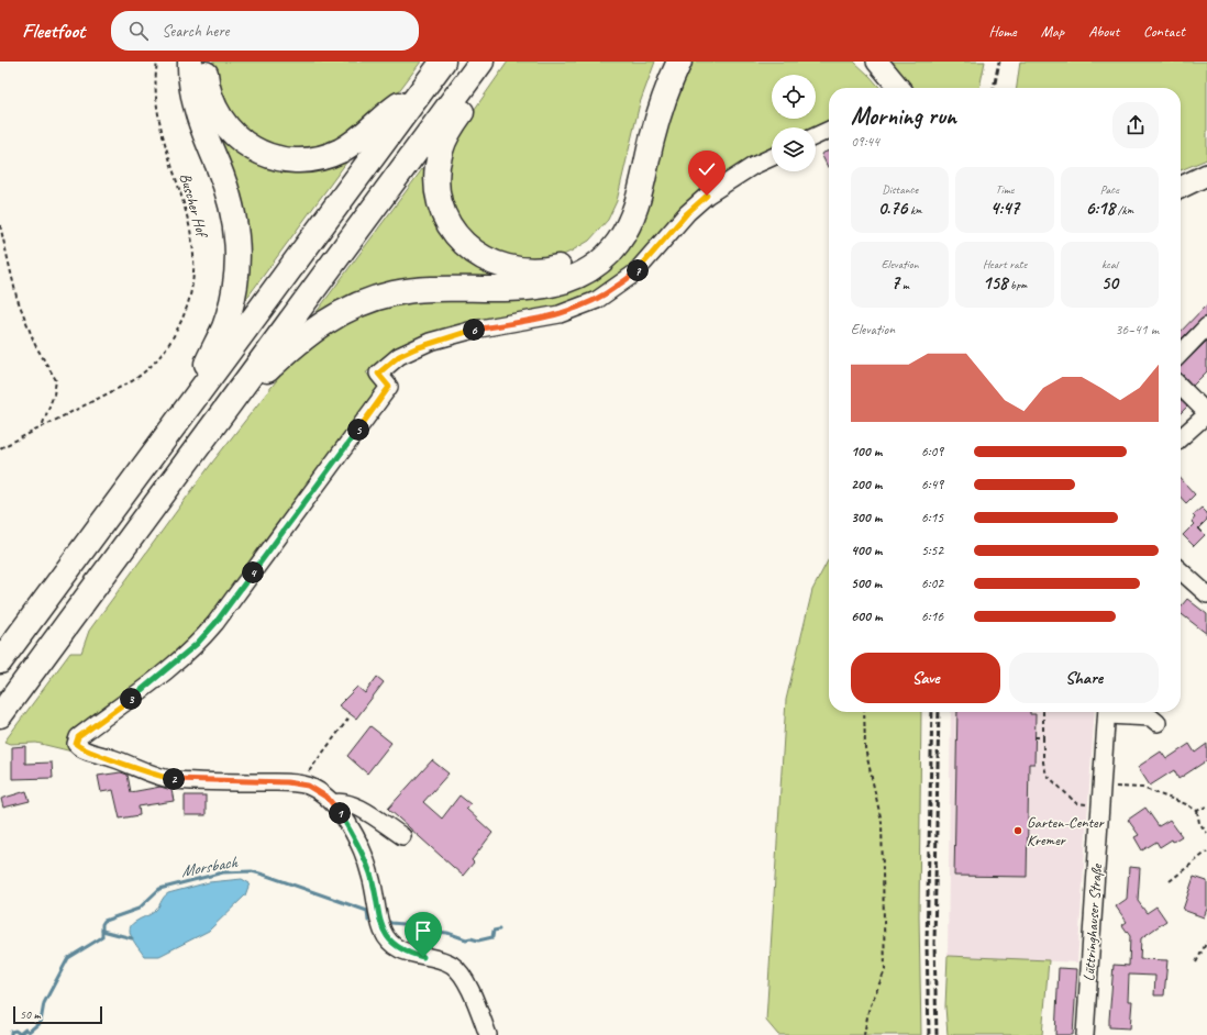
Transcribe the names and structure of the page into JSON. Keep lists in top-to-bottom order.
{
  "streets": {
    "street": ["Lüttringhauser Straße"],
    "path": ["Buscher Hof"]
  },
  "water": ["Morsbach"],
  "places": ["Garten-Center Kremer"],
  "scale_bar": "50 m",
  "page": {
    "header": "Fleetfoot",
    "search": "Search here",
    "nav": [
      "Home",
      "Map",
      "About",
      "Contact"
    ],
    "heading": ["Morning run", "09:44"],
    "stats": [
      ["Distance", "0.76 km"],
      ["Time", "4:47"],
      ["Pace", "6:18 /km"],
      ["Elevation", "7 m"],
      ["Heart rate", "158 bpm"],
      ["kcal", "50"]
    ],
    "pins": [
      "7",
      "6",
      "5",
      "4",
      "3",
      "2",
      "1"
    ],
    "chart": ["Elevation", "36–41 m"],
    "list": [
      {
        "name": "100 m",
        "note": "6:09"
      },
      {
        "name": "200 m",
        "note": "6:49"
      },
      {
        "name": "300 m",
        "note": "6:15"
      },
      {
        "name": "400 m",
        "note": "5:52"
      },
      {
        "name": "500 m",
        "note": "6:02"
      },
      {
        "name": "600 m",
        "note": "6:16"
      }
    ],
    "buttons": ["Save", "Share"],
    "scale": "50 m"
  }
}
